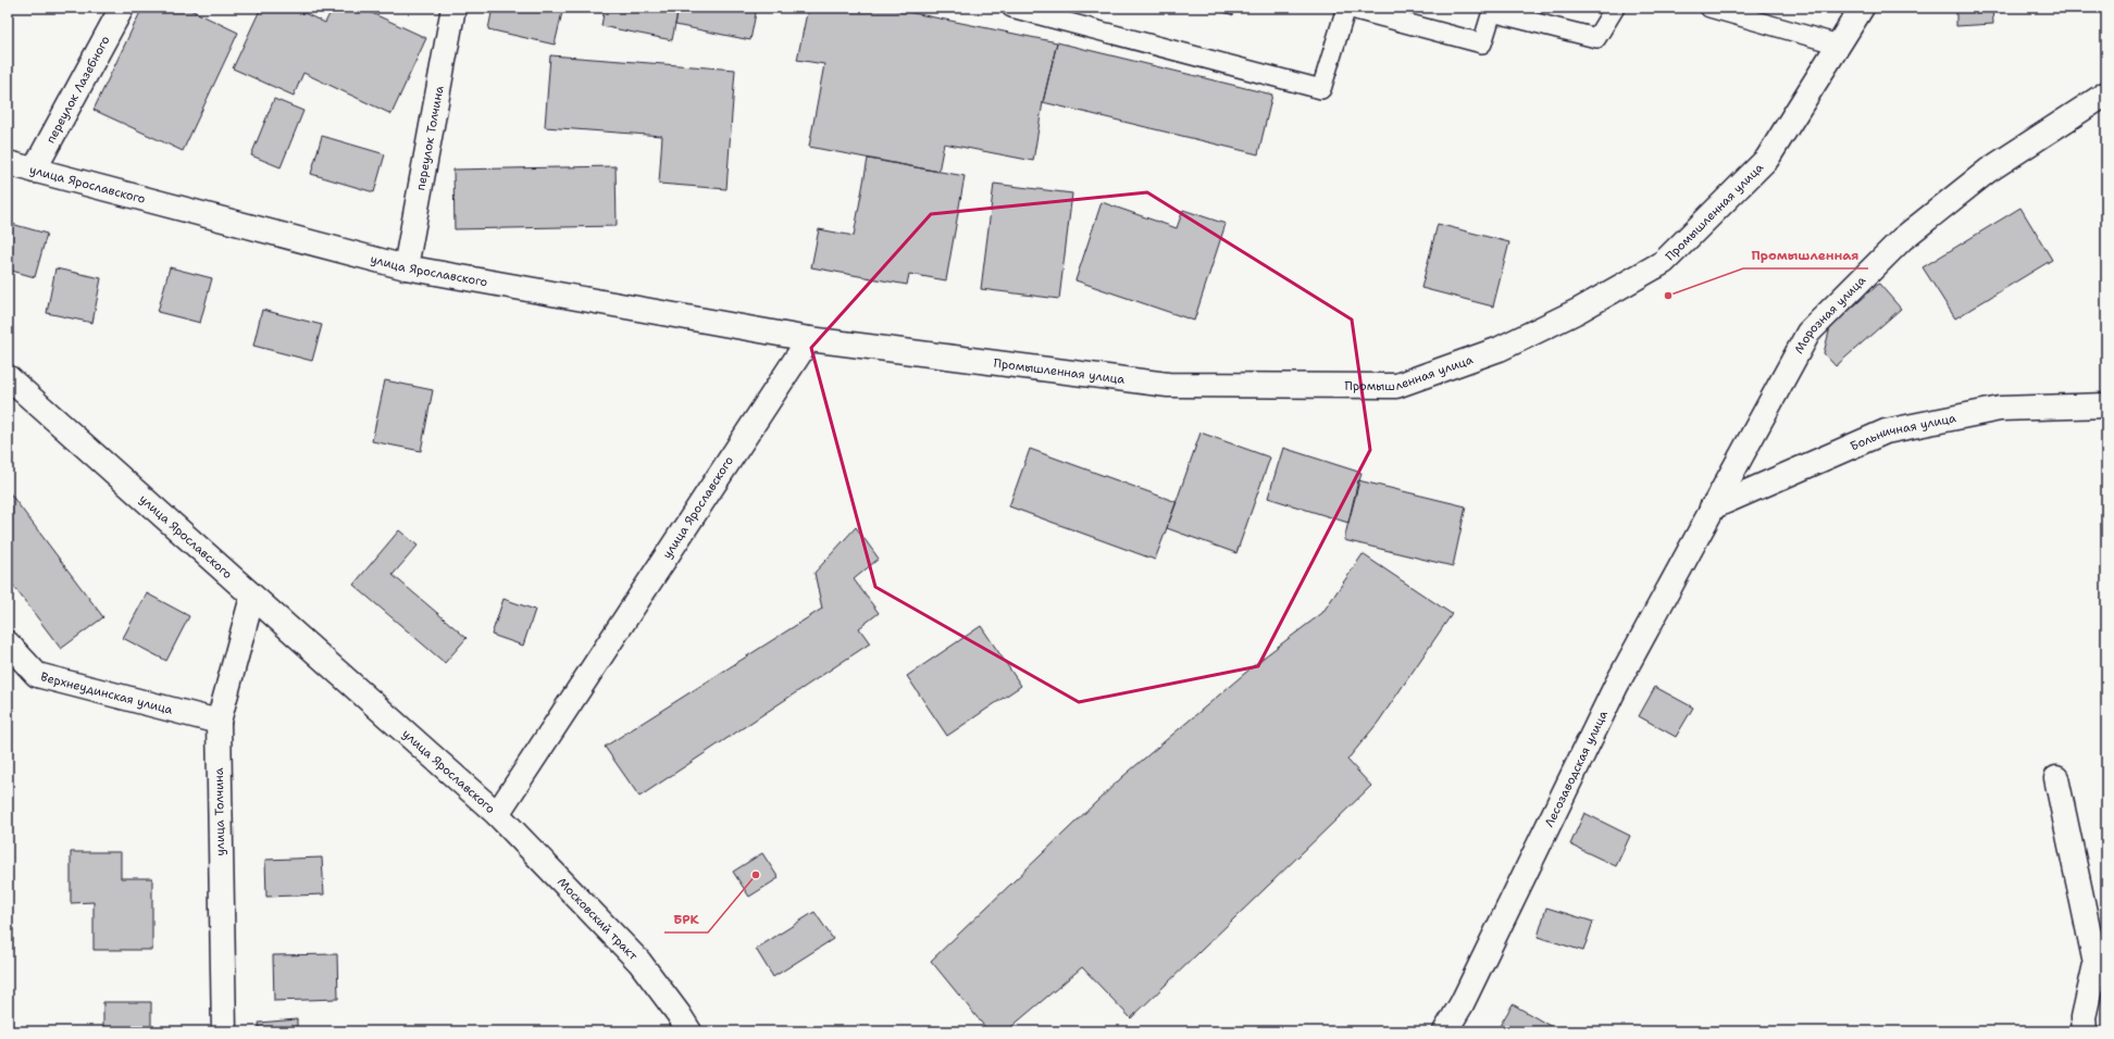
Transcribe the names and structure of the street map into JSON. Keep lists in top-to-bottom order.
{
  "streets": {
    "street": [
      "переулок Лазебного",
      "переулок Толчина",
      "улица Ярославского",
      "Промышленная улица",
      "Морозная улица",
      "Больничная улица",
      "Верхнеудинская улица",
      "Лесозаводская улица",
      "улица Толчина",
      "Московский тракт"
    ]
  },
  "crossings": [
    ["переулок Лазебного", "улица Ярославского"],
    ["переулок Толчина", "улица Ярославского"],
    ["улица Ярославского", "Промышленная улица"],
    ["улица Ярославского", "улица Толчина"],
    ["улица Ярославского", "Московский тракт"],
    ["Морозная улица", "Больничная улица"],
    ["Морозная улица", "Лесозаводская улица"],
    ["Больничная улица", "Лесозаводская улица"],
    ["Верхнеудинская улица", "улица Толчина"]
  ],
  "places": ["Промышленная", "БРК"]
}
